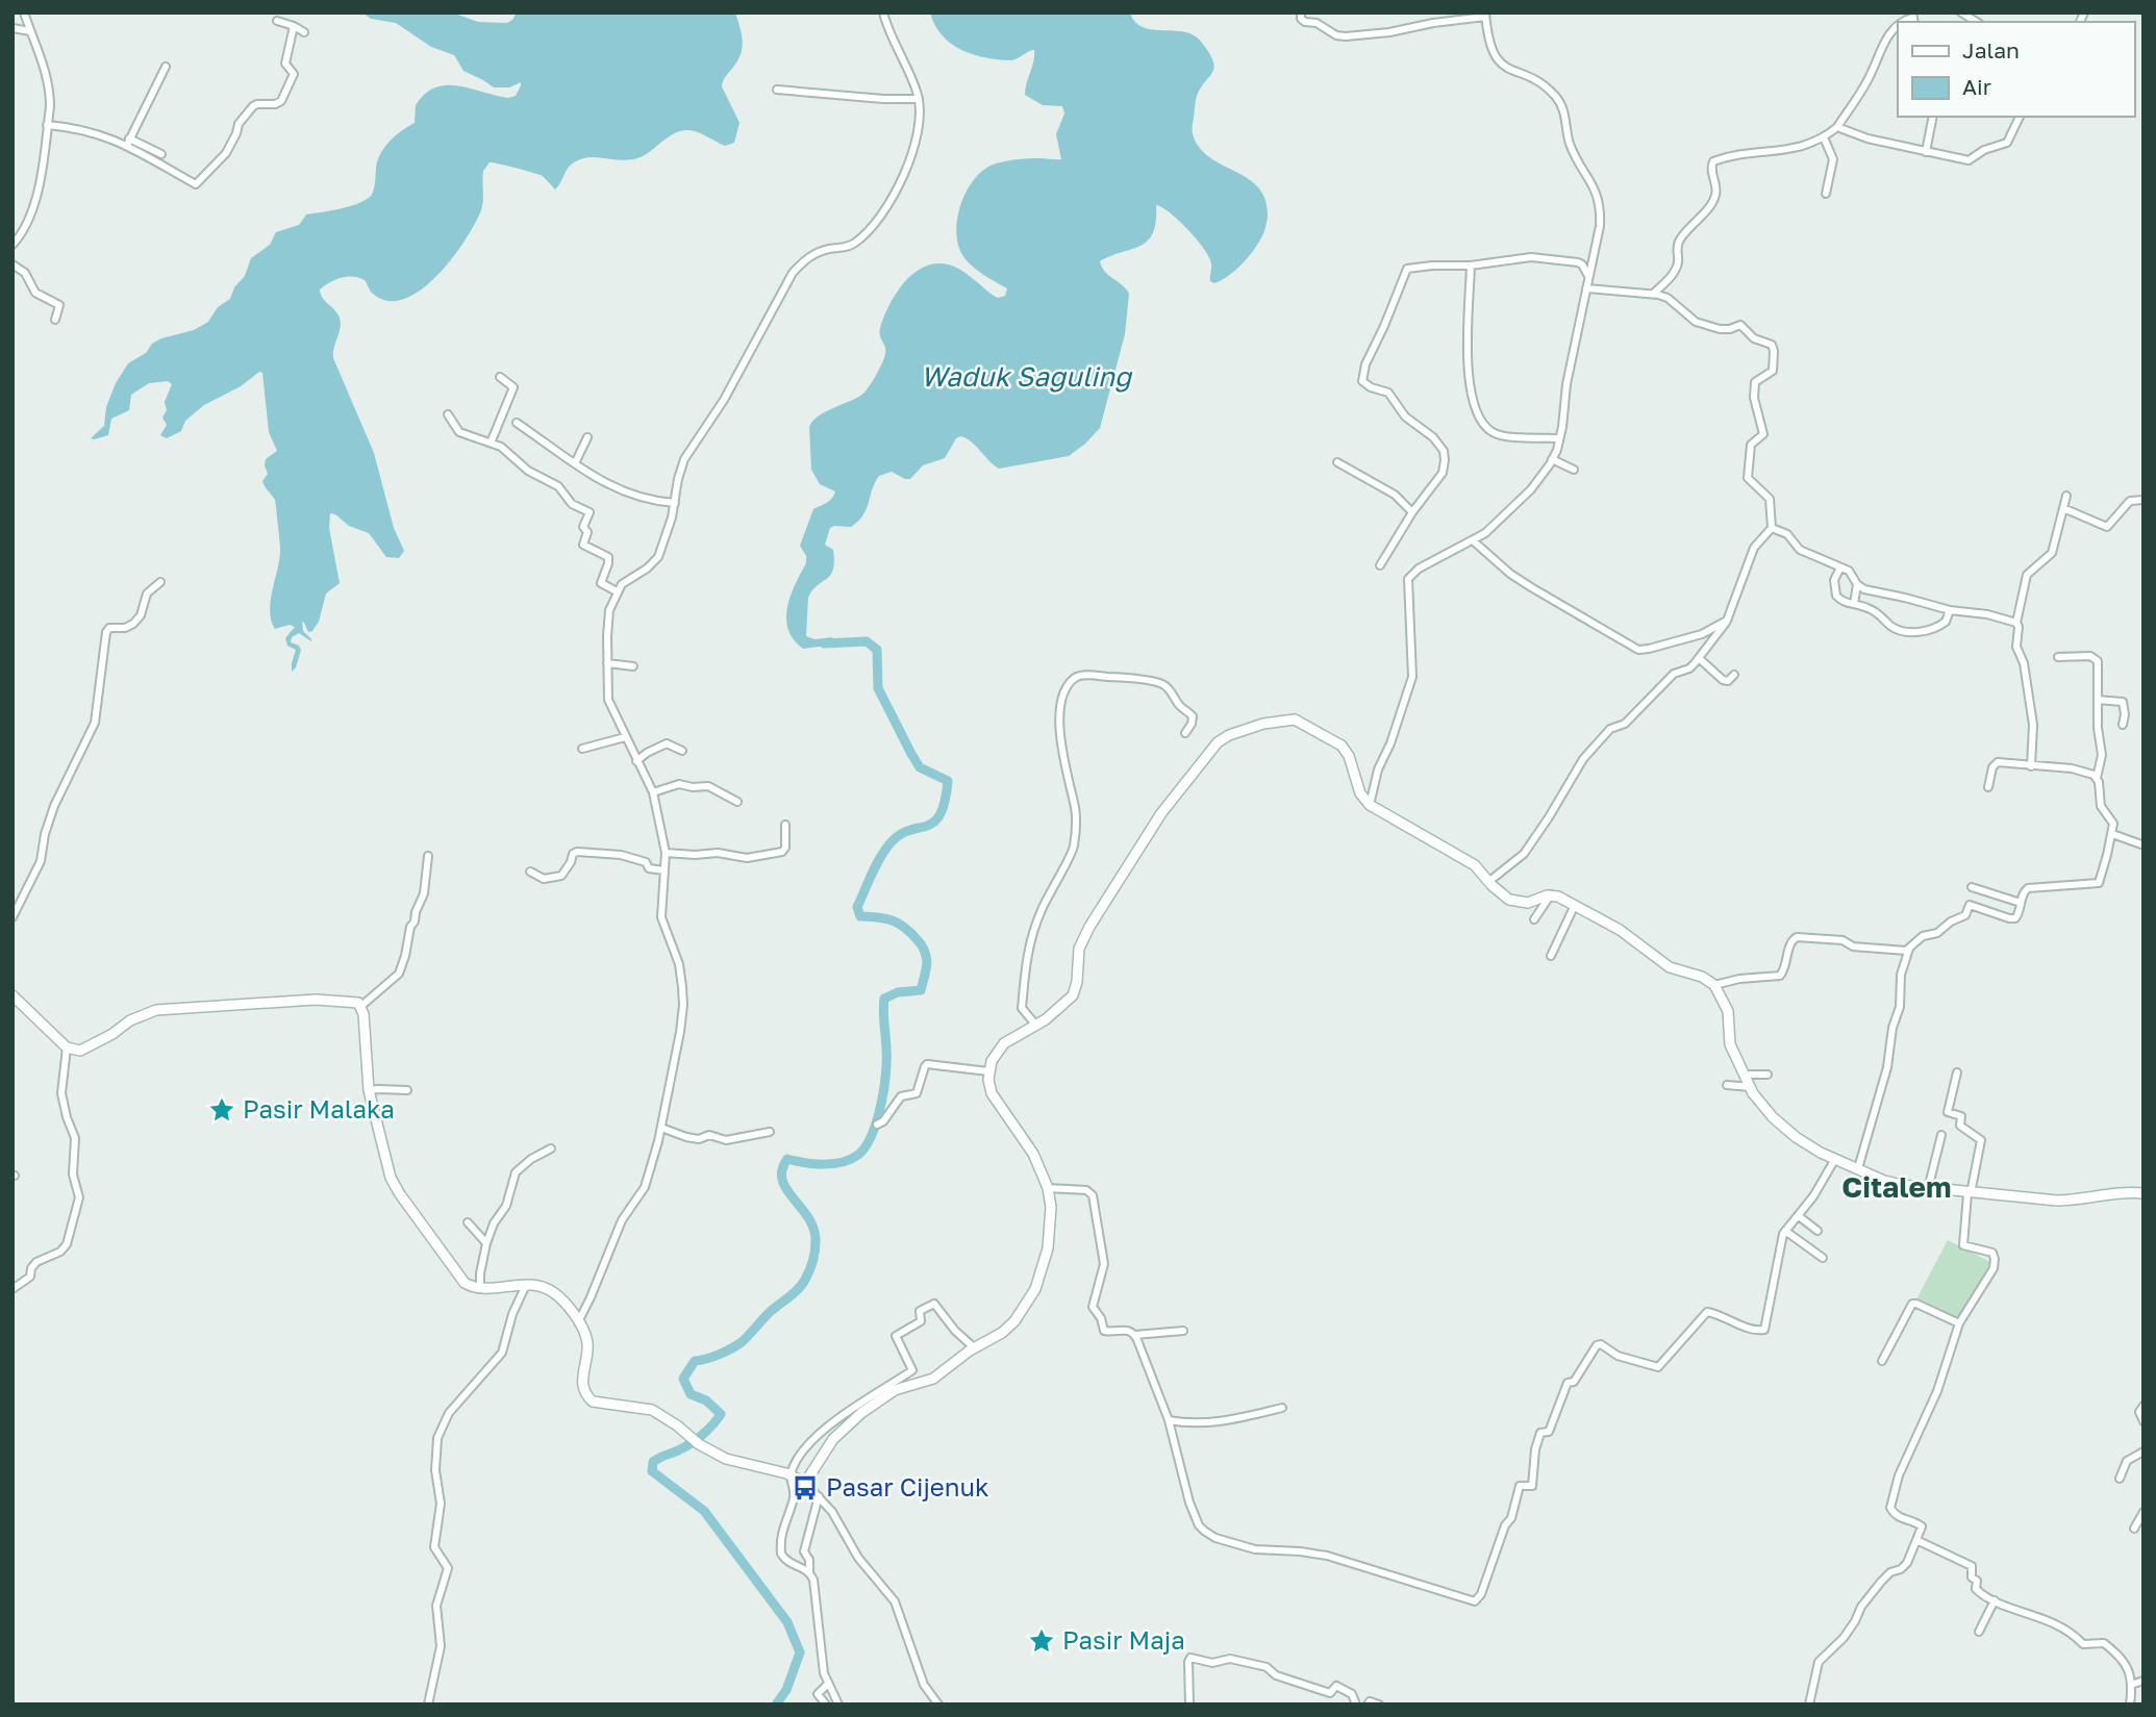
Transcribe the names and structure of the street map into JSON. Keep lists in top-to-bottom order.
{
  "districts": ["Citalem"],
  "water": ["Waduk Saguling"],
  "places": {
    "place": ["Pasir Malaka", "Pasir Maja"],
    "bus stop": ["Pasar Cijenuk"]
  },
  "legend": ["Jalan", "Air"]
}
